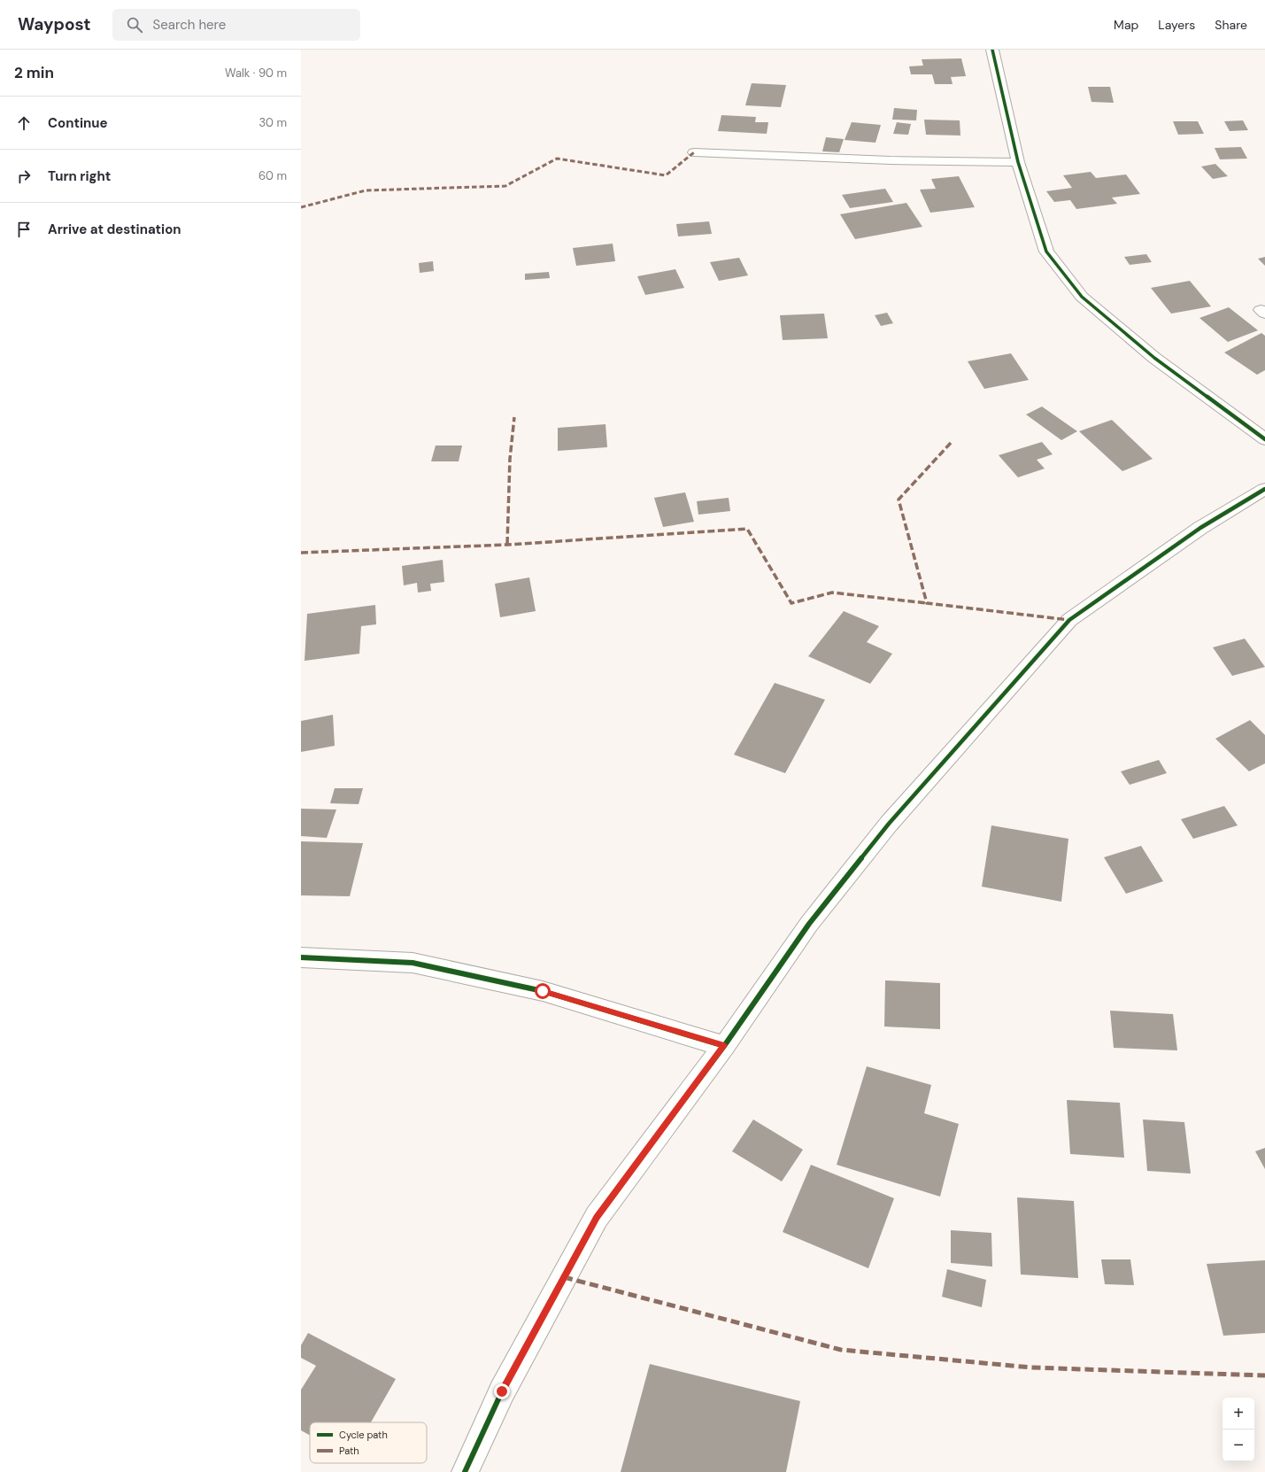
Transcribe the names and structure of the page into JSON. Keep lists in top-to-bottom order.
{
  "legend": ["Cycle path", "Path"],
  "page": {
    "header": "Waypost",
    "search": "Search here",
    "nav": ["Map", "Layers", "Share"],
    "heading": ["2 min", "Walk · 90 m"],
    "list": [
      ["Continue", "30 m"],
      ["Turn right", "60 m"],
      "Arrive at destination"
    ],
    "map_buttons": ["+", "−"]
  }
}
